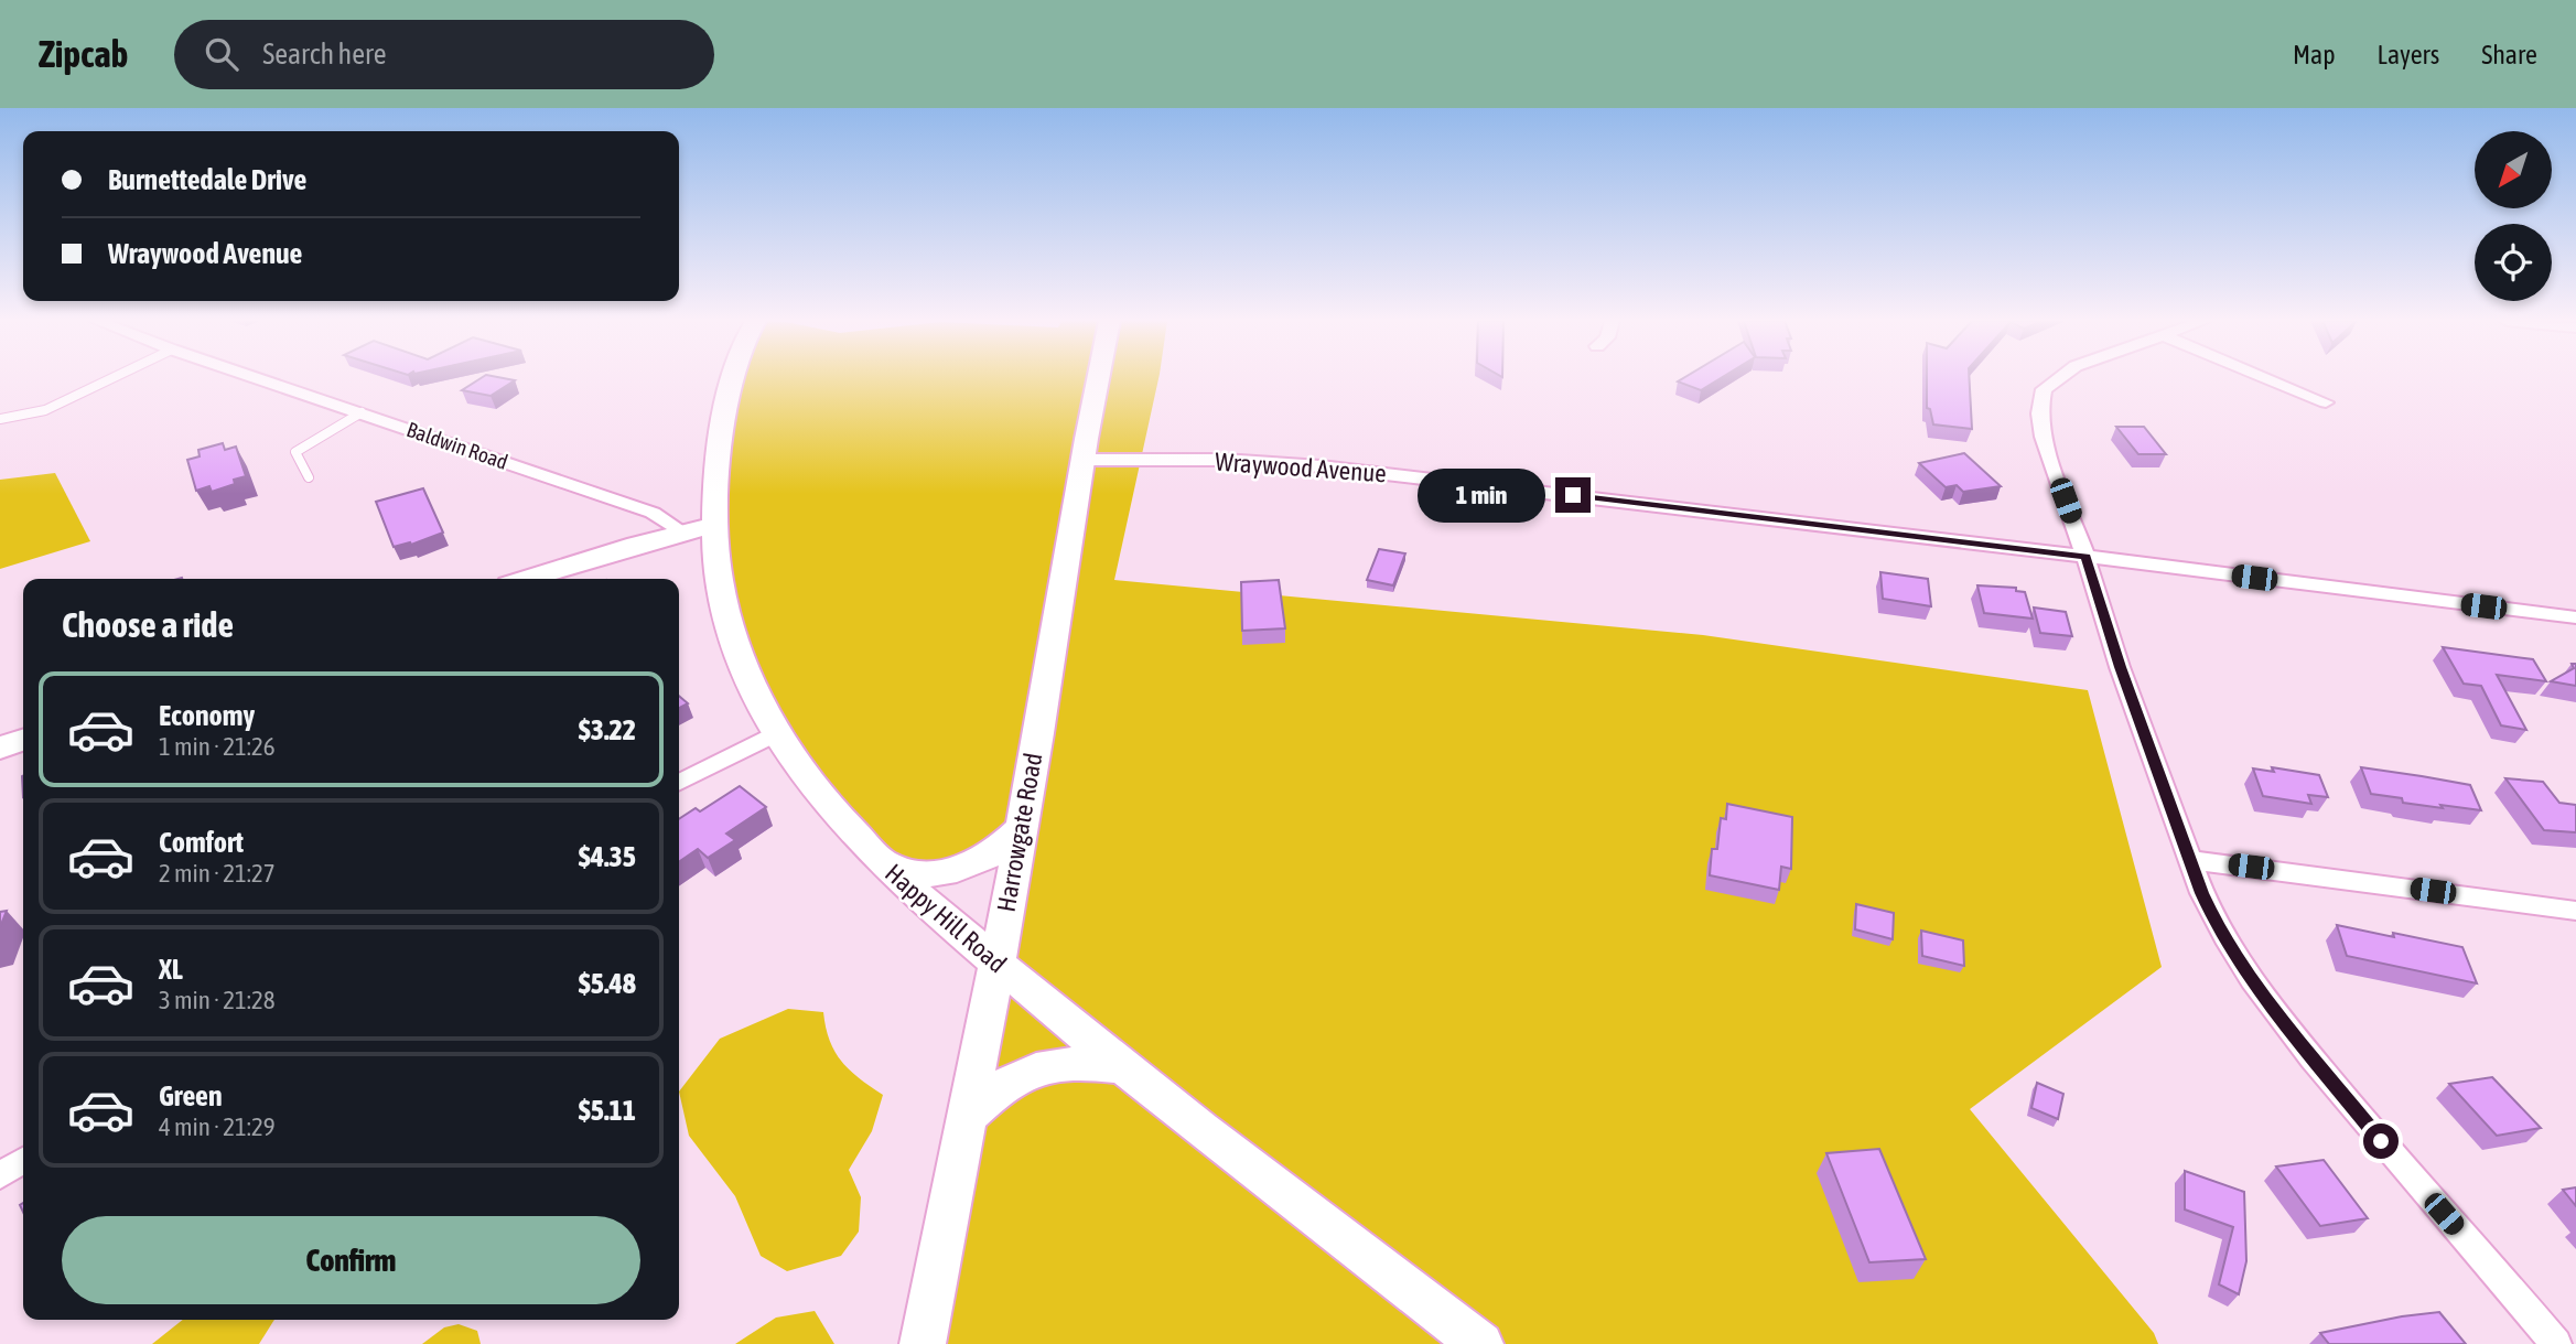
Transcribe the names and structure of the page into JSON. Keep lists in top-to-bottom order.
{
  "streets": {
    "street": [
      "Baldwin Road",
      "Wraywood Avenue",
      "Harrowgate Road",
      "Happy Hill Road"
    ]
  },
  "crossings": [
    ["Baldwin Road", "Happy Hill Road"],
    ["Wraywood Avenue", "Harrowgate Road"],
    ["Harrowgate Road", "Happy Hill Road"]
  ],
  "north": "bottom left",
  "page": {
    "header": "Zipcab",
    "search": "Search here",
    "nav": ["Map", "Layers", "Share"],
    "banner": ["Burnettedale Drive", "Wraywood Avenue"],
    "bubble": "1 min",
    "heading": "Choose a ride",
    "list": [
      {
        "name": "Economy",
        "note": "1 min · 21:26",
        "value": "$3.22"
      },
      {
        "name": "Comfort",
        "note": "2 min · 21:27",
        "value": "$4.35"
      },
      {
        "name": "XL",
        "note": "3 min · 21:28",
        "value": "$5.48"
      },
      {
        "name": "Green",
        "note": "4 min · 21:29",
        "value": "$5.11"
      }
    ],
    "buttons": "Confirm"
  }
}
